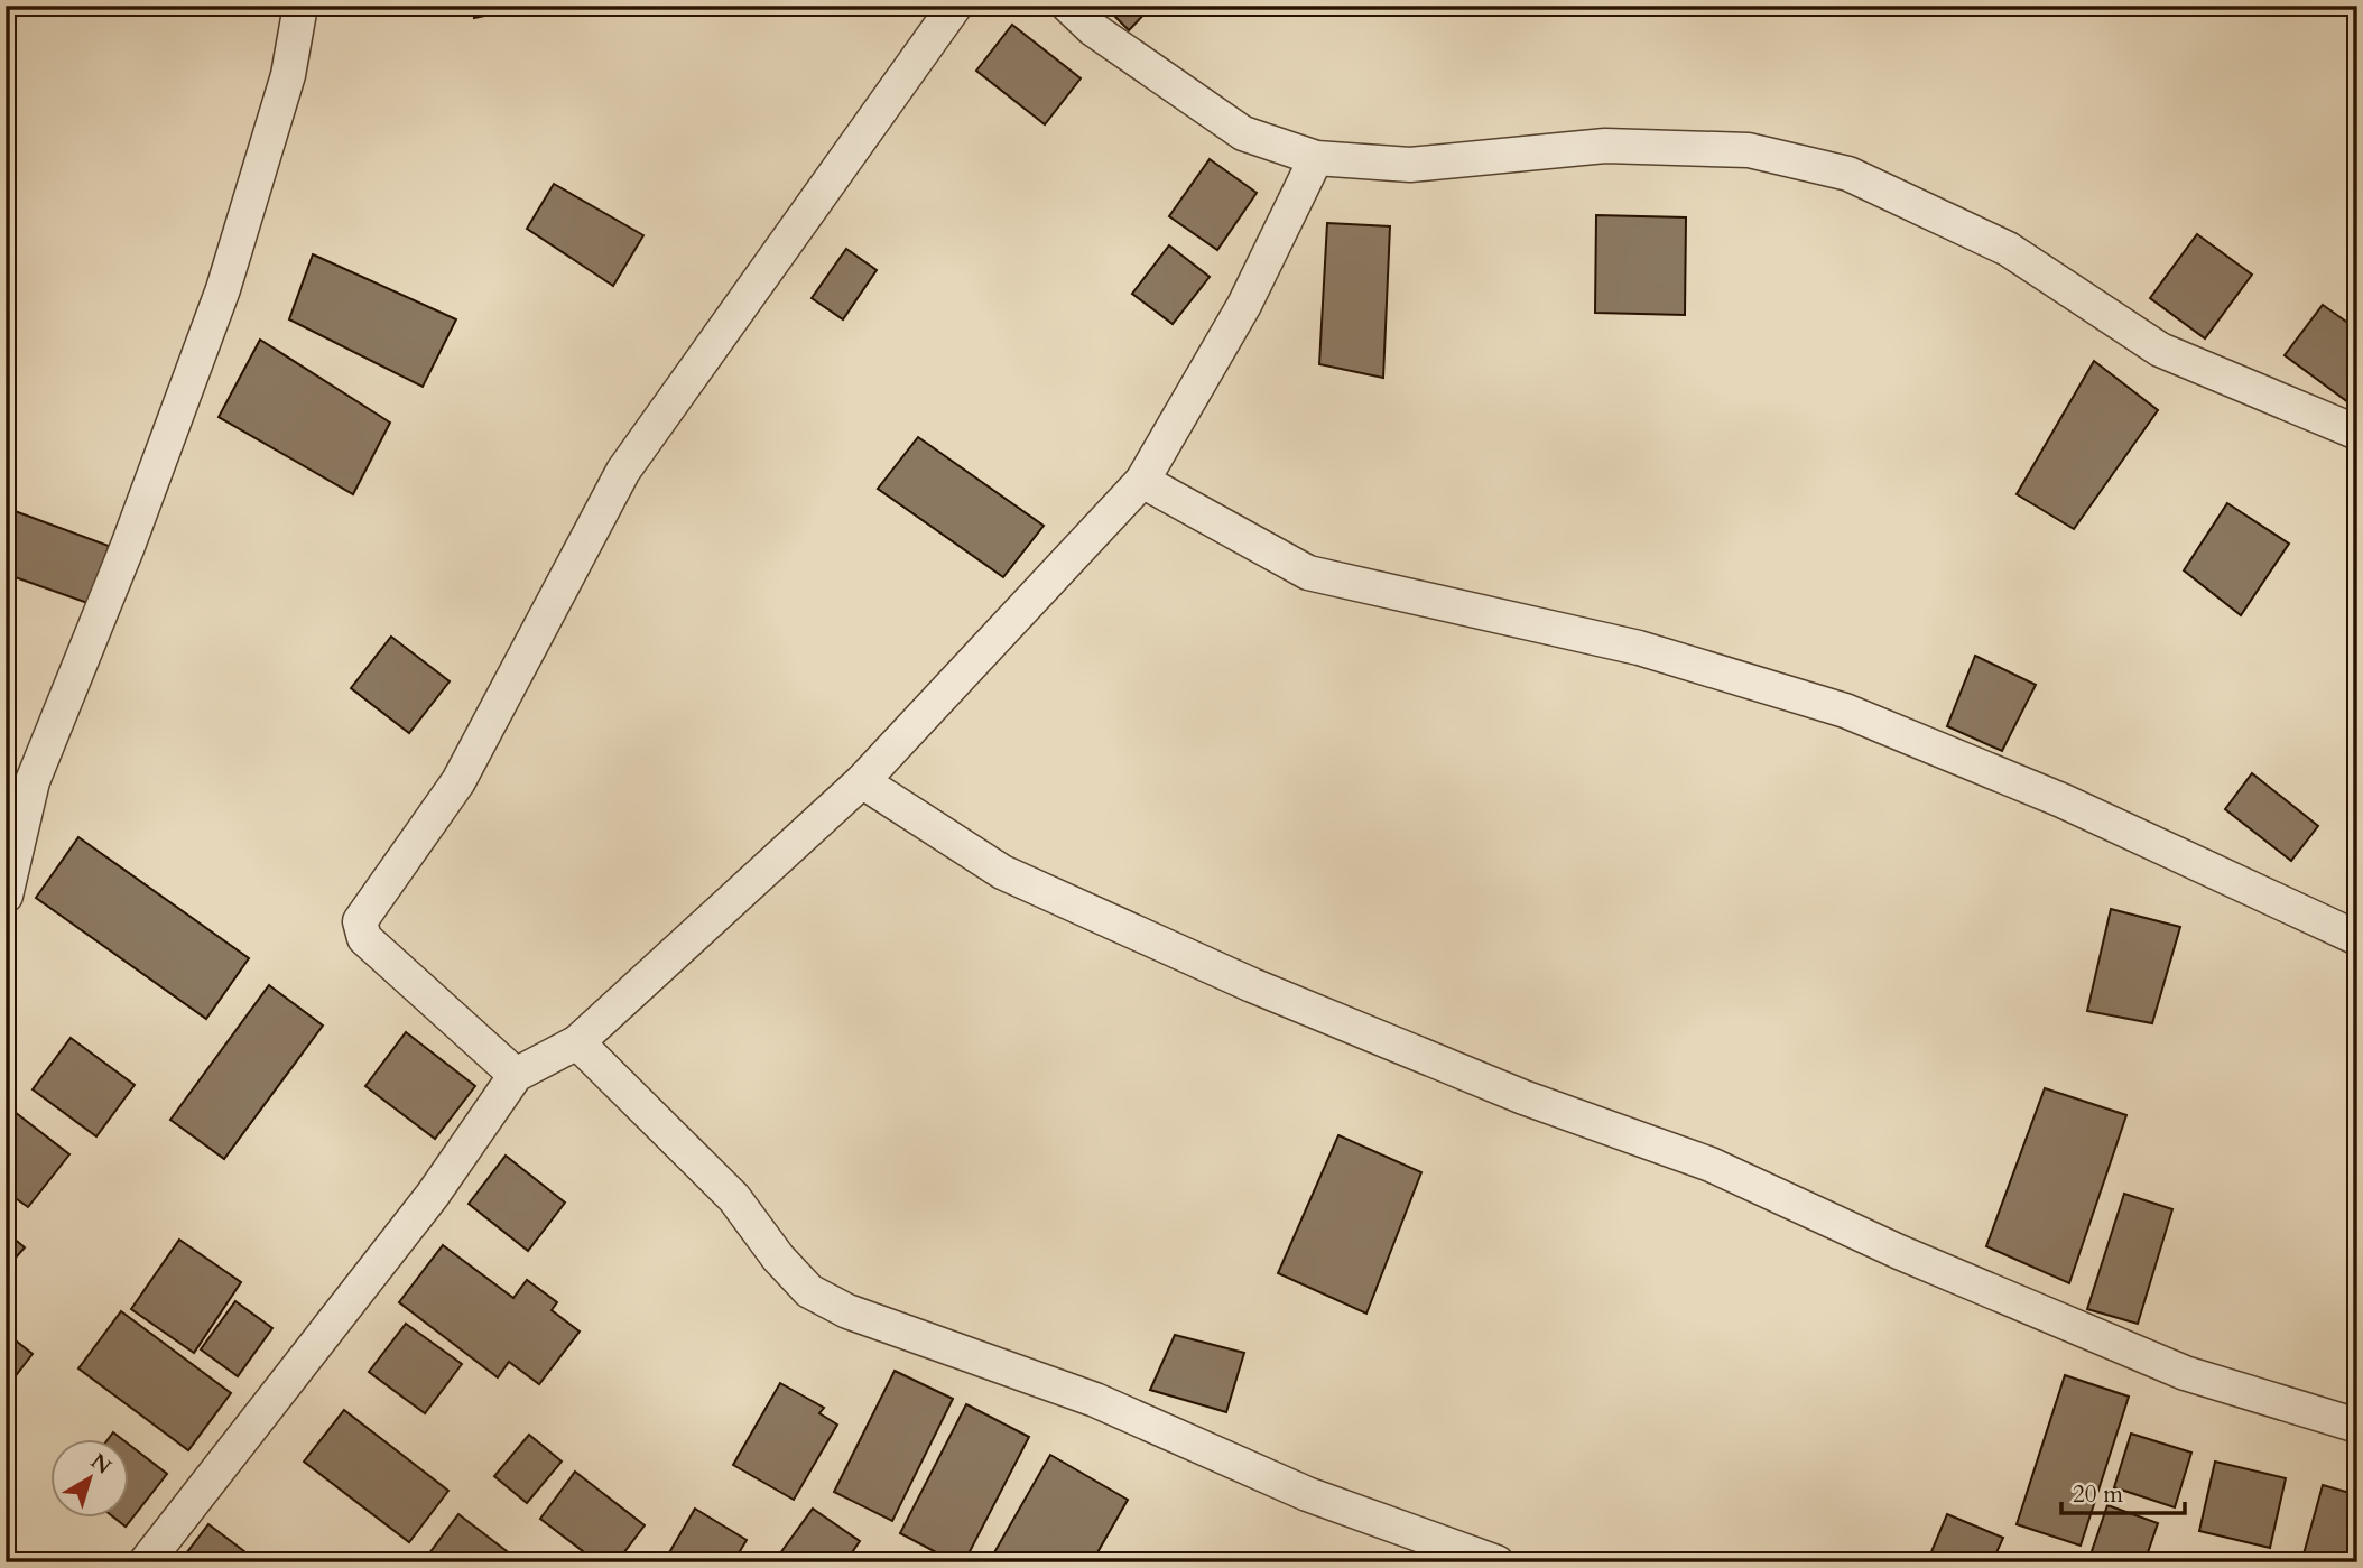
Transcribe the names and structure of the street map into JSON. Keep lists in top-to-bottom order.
{
  "scale_bar": "20 m",
  "north": "top right"
}
